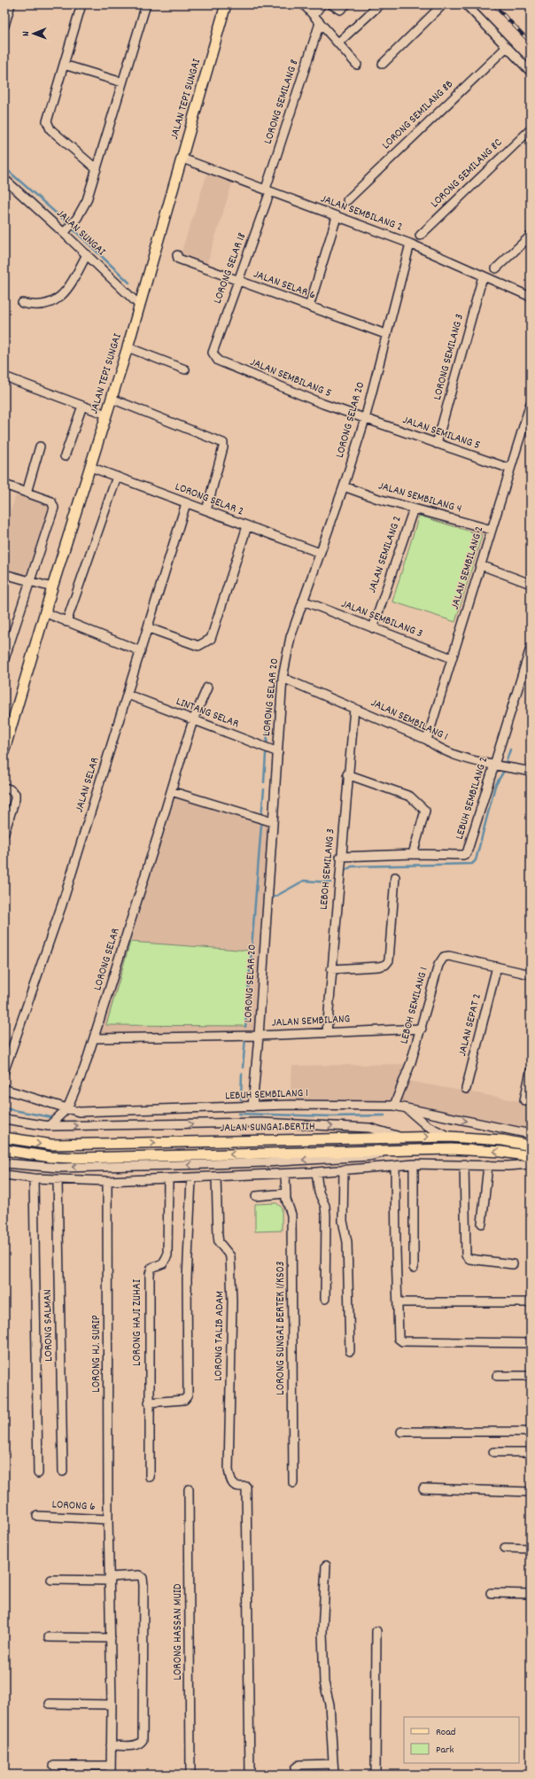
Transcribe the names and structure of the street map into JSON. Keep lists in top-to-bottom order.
{
  "streets": {
    "main road": ["JALAN TEPI SUNGAI", "JALAN SUNGAI BERTIH"],
    "street": [
      "LORONG SEMILANG 8",
      "LORONG SEMILANG 8B",
      "LORONG SEMILANG 8C",
      "JALAN SEMBILANG 2",
      "JALAN SUNGAI",
      "LORONG SELAR 18",
      "JALAN SELAR 6",
      "LORONG SEMILANG 3",
      "JALAN SEMBILANG 5",
      "LORONG SELAR 20",
      "JALAN SEMILANG 5",
      "JALAN SEMBILANG 4",
      "LORONG SELAR 2",
      "JALAN SEMILANG 2",
      "JALAN SEMBILANG 3",
      "LINTANG SELAR",
      "JALAN SEMBILANG 1",
      "JALAN SELAR",
      "LEBUH SEMBILANG 2",
      "LEBOH SEMILANG 3",
      "LORONG SELAR",
      "LEBOH SEMILANG 1",
      "JALAN SEMBILANG",
      "JALAN SEPAT 2",
      "LEBUH SEMBILANG 1",
      "LORONG HAJI ZUHAI",
      "LORONG SALMAN",
      "LORONG SUNGAI BERTEK 1/KS03",
      "LORONG TALIB ADAM",
      "LORONG HJ. SURIP",
      "LORONG 6",
      "LORONG HASSAN MUID"
    ]
  },
  "crossings": [
    ["JALAN TEPI SUNGAI", "JALAN SEMBILANG 2"],
    ["JALAN TEPI SUNGAI", "JALAN SUNGAI"],
    ["JALAN TEPI SUNGAI", "LORONG SELAR 2"],
    ["LORONG SEMILANG 8", "JALAN SEMBILANG 2"],
    ["LORONG SEMILANG 8", "LORONG SELAR 18"],
    ["JALAN SEMBILANG 2", "LORONG SELAR 18"],
    ["JALAN SEMBILANG 2", "LORONG SEMILANG 3"],
    ["JALAN SEMBILANG 2", "LORONG SELAR 20"],
    ["JALAN SEMBILANG 2", "JALAN SEMILANG 5"],
    ["JALAN SEMBILANG 2", "JALAN SEMBILANG 4"],
    ["JALAN SEMBILANG 2", "JALAN SEMBILANG 3"],
    ["JALAN SEMBILANG 2", "JALAN SEMBILANG 1"],
    ["LORONG SELAR 18", "JALAN SELAR 6"],
    ["LORONG SELAR 18", "JALAN SEMBILANG 5"],
    ["JALAN SELAR 6", "LORONG SELAR 20"],
    ["LORONG SEMILANG 3", "JALAN SEMILANG 5"],
    ["JALAN SEMBILANG 5", "LORONG SELAR 20"],
    ["JALAN SEMBILANG 5", "JALAN SEMILANG 5"],
    ["LORONG SELAR 20", "JALAN SEMILANG 5"],
    ["LORONG SELAR 20", "JALAN SEMBILANG 4"],
    ["LORONG SELAR 20", "LORONG SELAR 2"],
    ["LORONG SELAR 20", "JALAN SEMBILANG 3"],
    ["LORONG SELAR 20", "LINTANG SELAR"],
    ["LORONG SELAR 20", "JALAN SEMBILANG 1"],
    ["LORONG SELAR 20", "JALAN SEMBILANG"],
    ["LORONG SELAR 20", "LEBUH SEMBILANG 1"],
    ["JALAN SEMBILANG 4", "JALAN SEMILANG 2"],
    ["LORONG SELAR 2", "JALAN SELAR"],
    ["JALAN SEMILANG 2", "JALAN SEMBILANG 3"],
    ["LINTANG SELAR", "JALAN SELAR"],
    ["LINTANG SELAR", "LORONG SELAR"],
    ["JALAN SEMBILANG 1", "LEBUH SEMBILANG 2"],
    ["JALAN SEMBILANG 1", "LEBOH SEMILANG 3"],
    ["LEBUH SEMBILANG 2", "LEBOH SEMILANG 3"],
    ["LEBOH SEMILANG 3", "JALAN SEMBILANG"],
    ["LORONG SELAR", "JALAN SEMBILANG"],
    ["LORONG SELAR", "LEBUH SEMBILANG 1"],
    ["LEBOH SEMILANG 1", "JALAN SEMBILANG"],
    ["LEBOH SEMILANG 1", "JALAN SEPAT 2"],
    ["LEBOH SEMILANG 1", "LEBUH SEMBILANG 1"],
    ["LORONG HJ. SURIP", "LORONG 6"]
  ],
  "legend": ["Road", "Park"],
  "north": "left"
}
